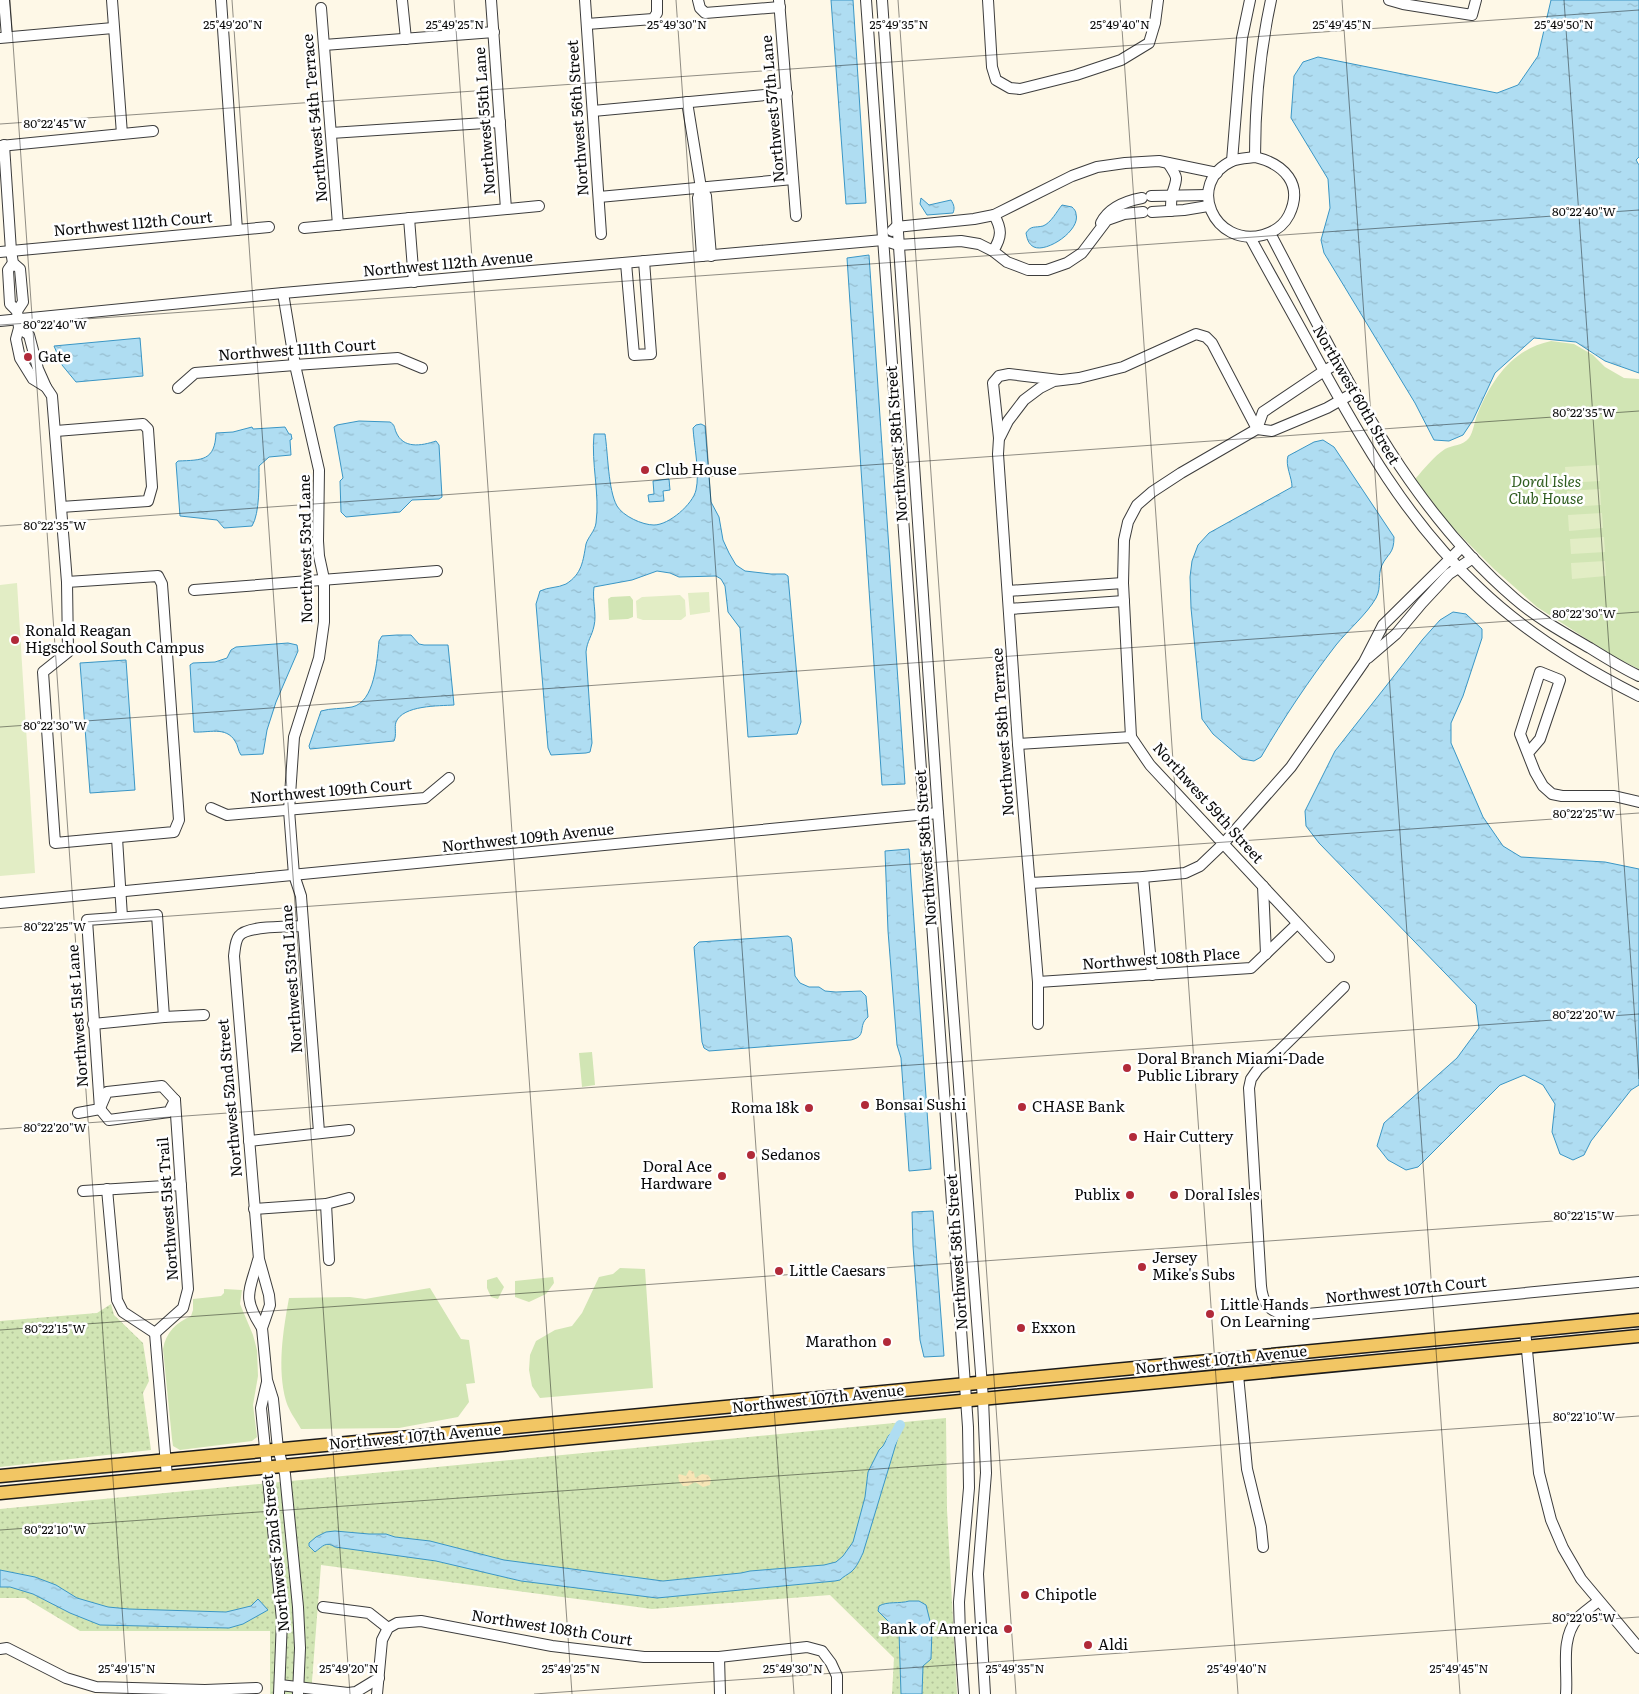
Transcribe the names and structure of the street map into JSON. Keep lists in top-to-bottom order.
{
  "streets": {
    "main road": ["Northwest 107th Avenue"],
    "street": [
      "Northwest 57th Lane",
      "Northwest 54th Terrace",
      "Northwest 56th Street",
      "Northwest 55th Lane",
      "Northwest 112th Court",
      "Northwest 112th Avenue",
      "Northwest 111th Court",
      "Northwest 60th Street",
      "Northwest 58th Street",
      "Northwest 53rd Lane",
      "Northwest 58th Terrace",
      "Northwest 109th Court",
      "Northwest 59th Street",
      "Northwest 109th Avenue",
      "Northwest 108th Place",
      "Northwest 51st Lane",
      "Northwest 52nd Street",
      "Northwest 51st Trail",
      "Northwest 107th Court",
      "Northwest 108th Court"
    ]
  },
  "crossings": [
    ["Northwest 112th Avenue", "Northwest 60th Street"],
    ["Northwest 112th Avenue", "Northwest 58th Street"],
    ["Northwest 112th Avenue", "Northwest 53rd Lane"],
    ["Northwest 111th Court", "Northwest 53rd Lane"],
    ["Northwest 58th Street", "Northwest 109th Avenue"],
    ["Northwest 58th Street", "Northwest 107th Avenue"],
    ["Northwest 53rd Lane", "Northwest 109th Court"],
    ["Northwest 53rd Lane", "Northwest 109th Avenue"],
    ["Northwest 53rd Lane", "Northwest 52nd Street"],
    ["Northwest 58th Terrace", "Northwest 108th Place"],
    ["Northwest 59th Street", "Northwest 108th Place"],
    ["Northwest 52nd Street", "Northwest 107th Avenue"]
  ],
  "parks": ["Doral Isles Club House"],
  "places": [
    "Gate",
    "Club House",
    "Ronald Reagan Higschool South Campus",
    "Doral Branch Miami-Dade Public Library",
    "Bonsai Sushi",
    "CHASE Bank",
    "Roma 18k",
    "Hair Cuttery",
    "Sedanos",
    "Doral Ace Hardware",
    "Publix",
    "Doral Isles",
    "Jersey Mike's Subs",
    "Little Caesars",
    "Little Hands On Learning",
    "Exxon",
    "Marathon",
    "Chipotle",
    "Bank of America",
    "Aldi"
  ],
  "coordinates": [
    "25°49'20\"N",
    "25°49'25\"N",
    "25°49'30\"N",
    "25°49'35\"N",
    "25°49'40\"N",
    "25°49'45\"N",
    "25°49'50\"N",
    "80°22'45\"W",
    "80°22'40\"W",
    "80°22'35\"W",
    "80°22'30\"W",
    "80°22'25\"W",
    "80°22'20\"W",
    "80°22'15\"W",
    "80°22'10\"W",
    "80°22'05\"W",
    "25°49'15\"N"
  ]
}
